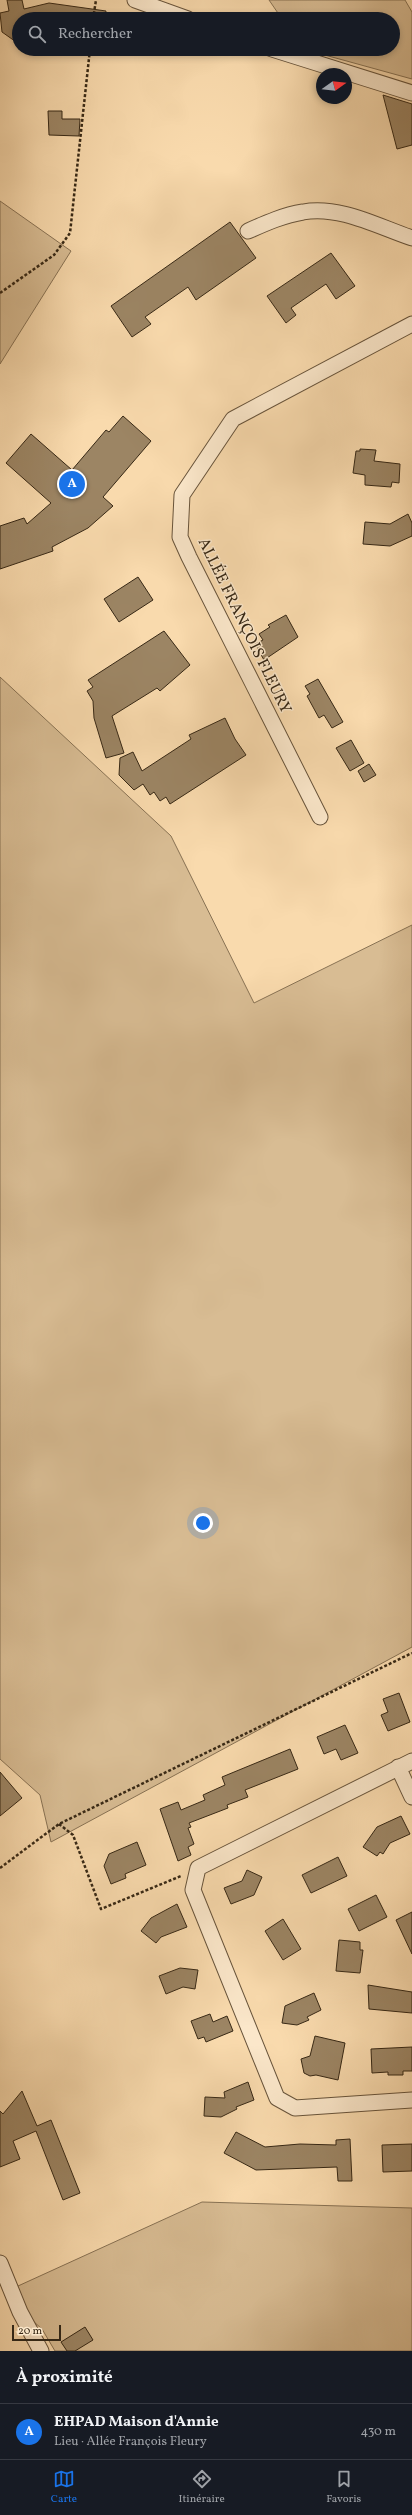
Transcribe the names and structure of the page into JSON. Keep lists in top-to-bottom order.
{
  "streets": {
    "street": ["ALLÉE FRANÇOIS FLEURY"]
  },
  "scale_bar": "20 m",
  "north": "right",
  "page": {
    "search": "Rechercher",
    "pins": "A",
    "scale": "20 m",
    "heading": "À proximité",
    "list": [
      {
        "mark": "A",
        "name": "EHPAD Maison d'Annie",
        "note": "Lieu · Allée François Fleury",
        "value": "430 m"
      }
    ],
    "nav": ["Carte", "Itinéraire", "Favoris"]
  }
}
